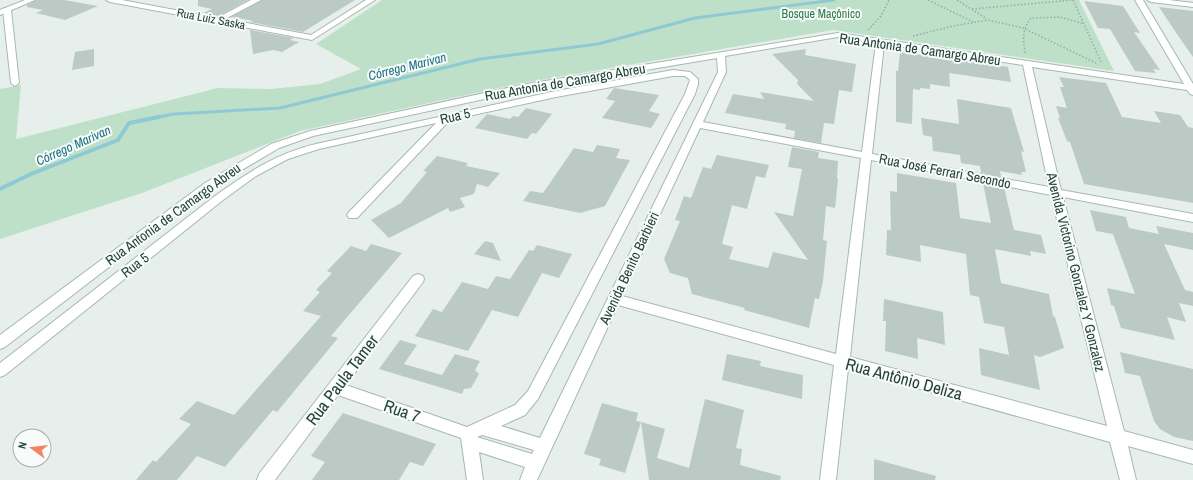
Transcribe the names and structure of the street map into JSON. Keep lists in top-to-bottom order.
{
  "streets": {
    "street": [
      "Rua Luiz Saska",
      "Rua Antonia de Camargo Abreu",
      "Rua 5",
      "Rua José Ferrari Secondo",
      "Avenida Benito Barbieri",
      "Avenida Victorino Gonzalez Y Gonzalez",
      "Rua Antônio Deliza",
      "Rua Paula Tamer",
      "Rua 7"
    ]
  },
  "crossings": [
    ["Rua Antonia de Camargo Abreu", "Avenida Benito Barbieri"],
    ["Rua Antonia de Camargo Abreu", "Avenida Victorino Gonzalez Y Gonzalez"],
    ["Rua 5", "Rua 7"],
    ["Rua José Ferrari Secondo", "Avenida Benito Barbieri"],
    ["Rua José Ferrari Secondo", "Avenida Victorino Gonzalez Y Gonzalez"],
    ["Avenida Benito Barbieri", "Rua Antônio Deliza"],
    ["Avenida Benito Barbieri", "Rua 7"],
    ["Avenida Victorino Gonzalez Y Gonzalez", "Rua Antônio Deliza"],
    ["Rua Paula Tamer", "Rua 7"]
  ],
  "water": ["Córrego Marivan"],
  "parks": ["Bosque Maçônico"],
  "north": "left"
}
